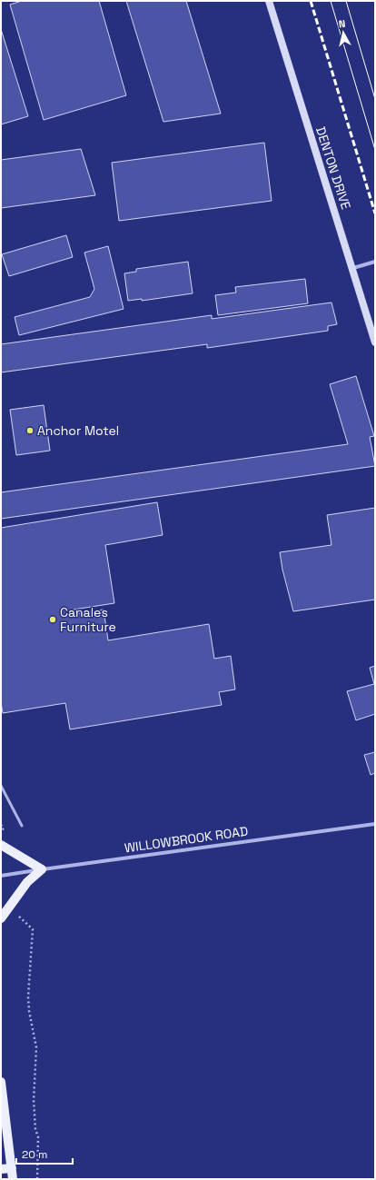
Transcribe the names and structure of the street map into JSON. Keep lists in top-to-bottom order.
{
  "streets": {
    "street": ["DENTON DRIVE", "WILLOWBROOK ROAD"]
  },
  "places": ["Anchor Motel", "Canales Furniture"],
  "scale_bar": "20 m",
  "north": "top"
}
